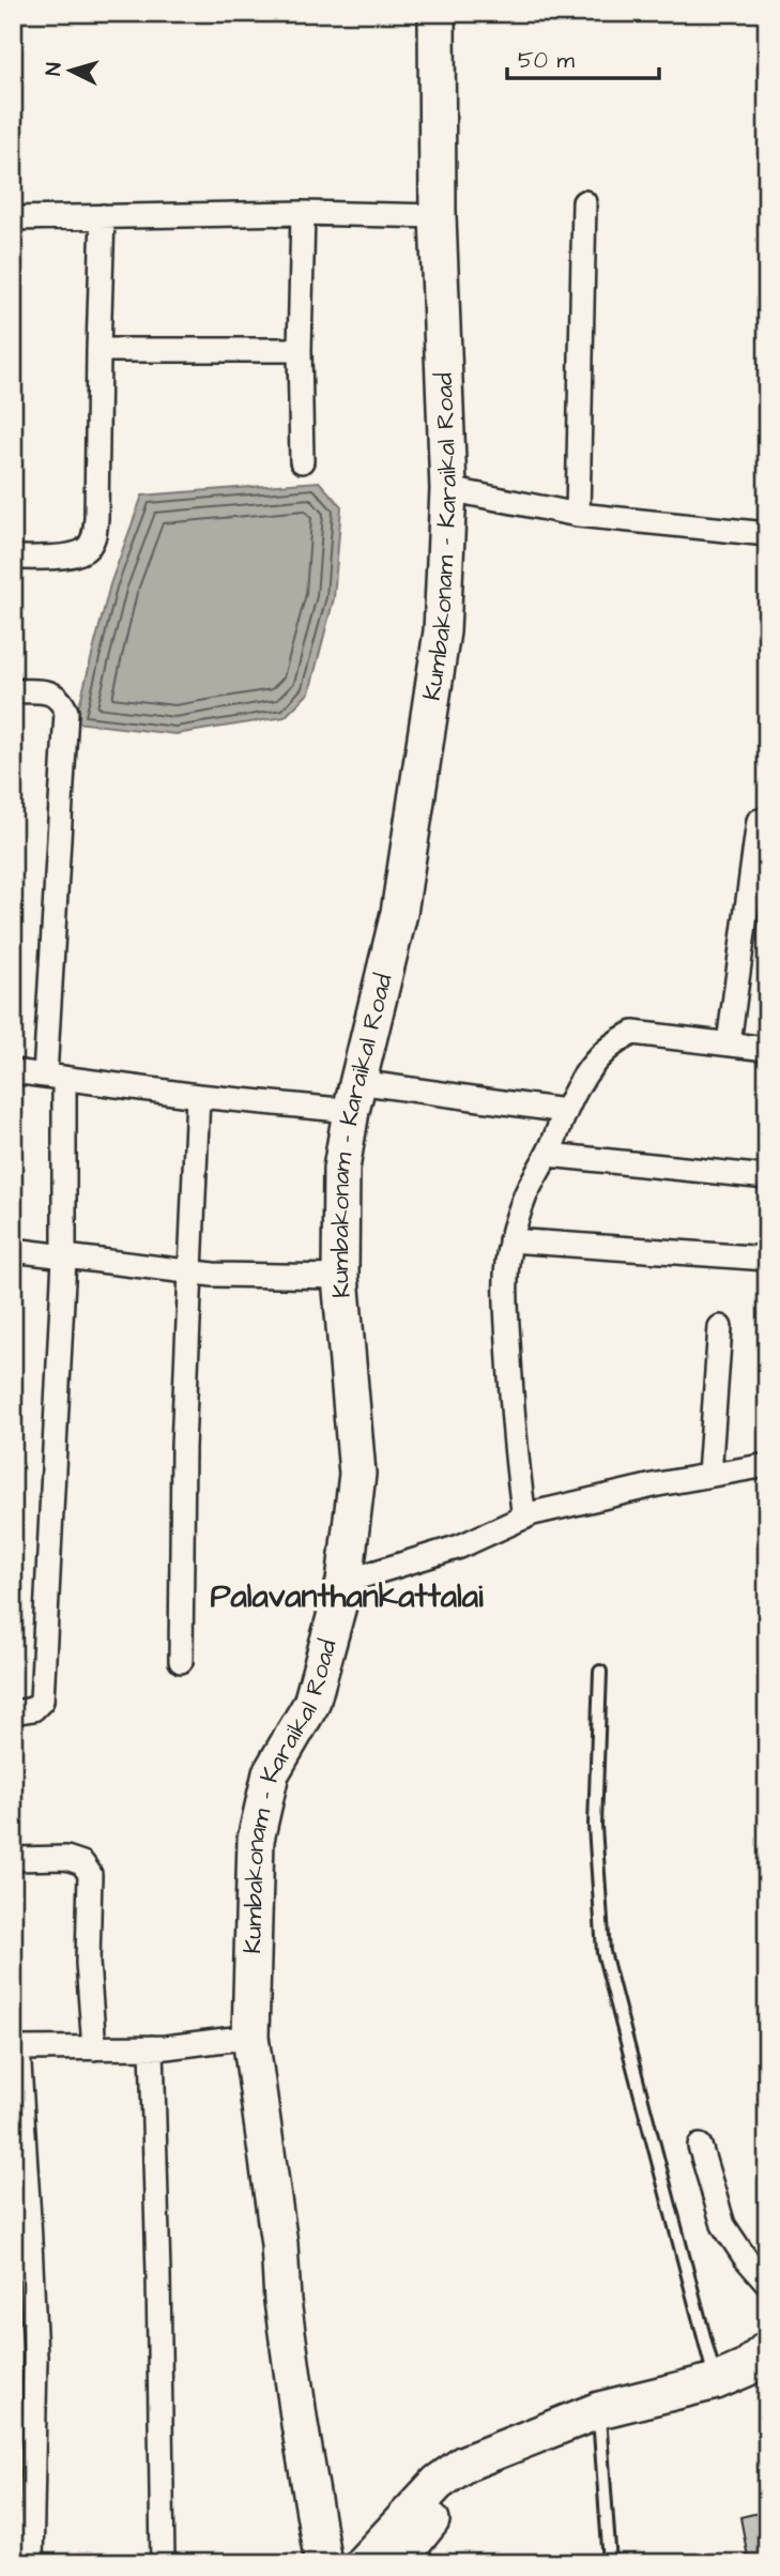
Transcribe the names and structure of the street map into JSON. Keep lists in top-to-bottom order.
{
  "streets": {
    "main road": ["Kumbakonam - Karaikal Road"]
  },
  "districts": ["Palavanthankattalai"],
  "scale_bar": "50 m",
  "north": "left"
}
